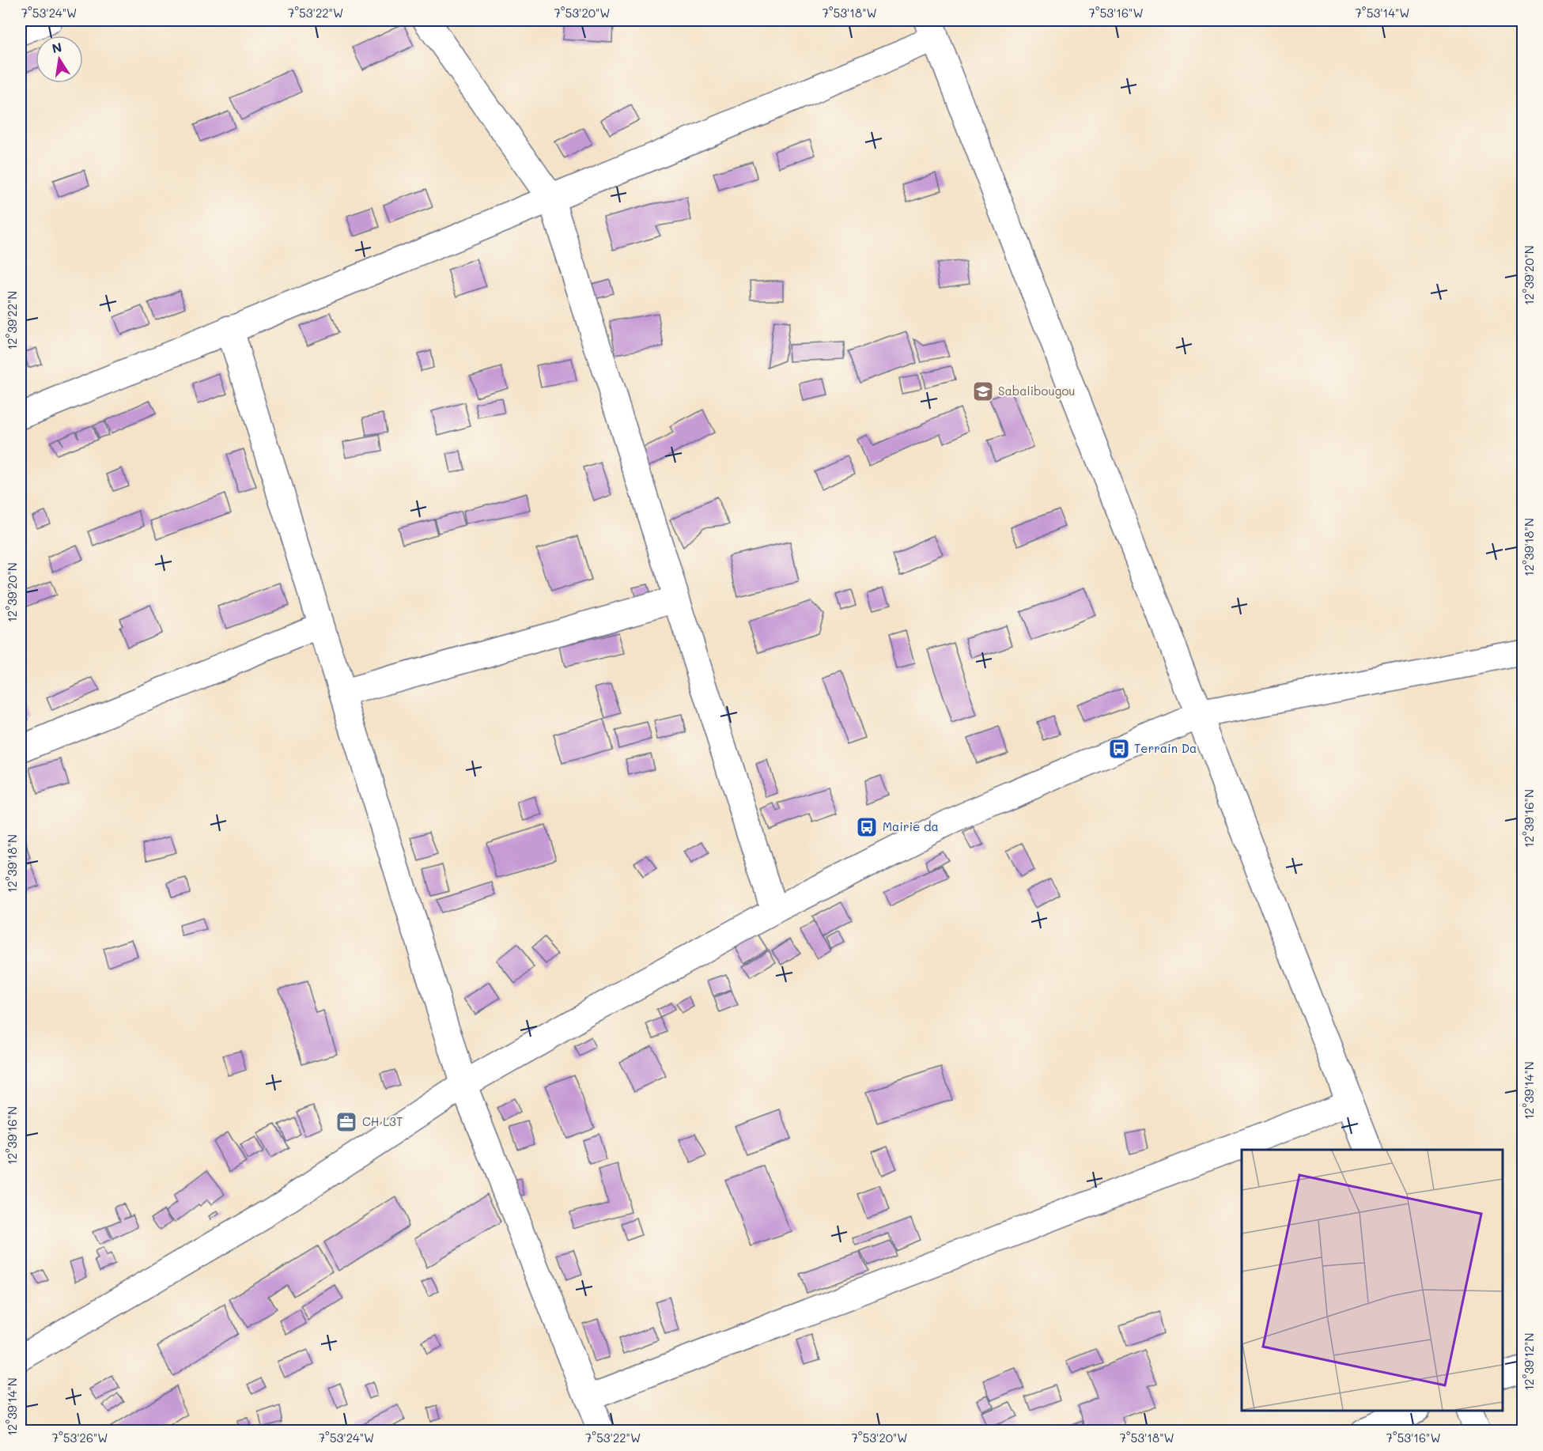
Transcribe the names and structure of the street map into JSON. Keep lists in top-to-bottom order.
{
  "places": {
    "school or university": ["Sabalibougou"],
    "bus stop": ["Terrain Da", "Mairie da"],
    "office": ["CH L3T"]
  },
  "north": "top",
  "coordinates": [
    "7°53'24\"W",
    "7°53'22\"W",
    "7°53'20\"W",
    "7°53'18\"W",
    "7°53'16\"W",
    "7°53'14\"W",
    "12°39'20\"N",
    "12°39'22\"N",
    "12°39'18\"N",
    "12°39'16\"N",
    "12°39'14\"N",
    "12°39'12\"N",
    "7°53'26\"W"
  ]
}
